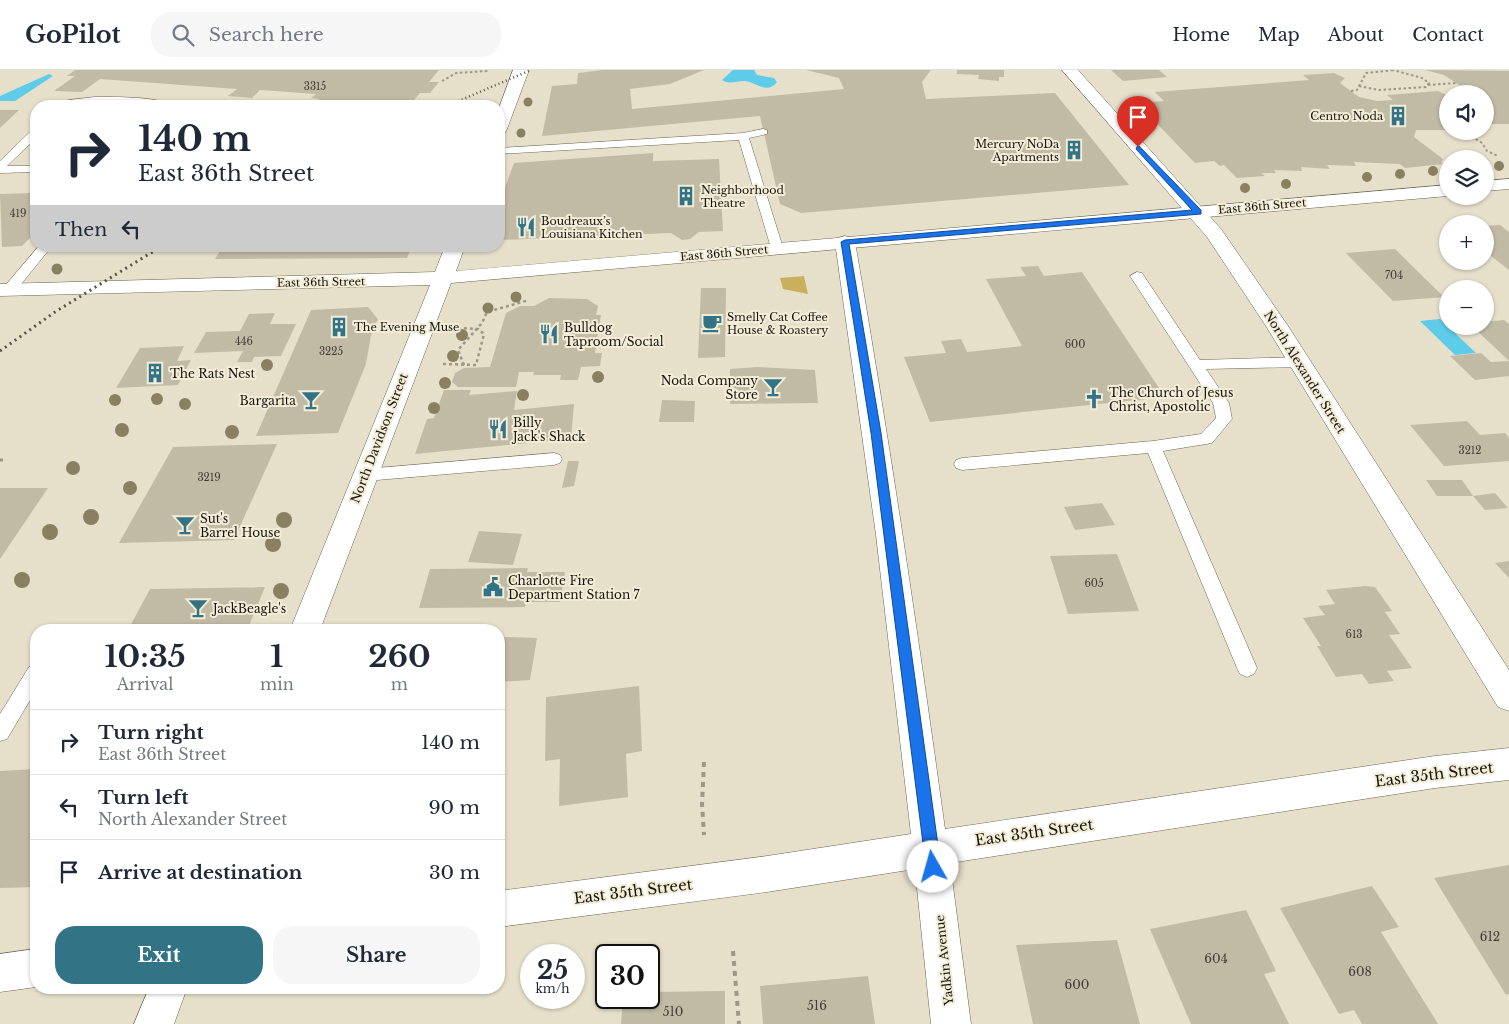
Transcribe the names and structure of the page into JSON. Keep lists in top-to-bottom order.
{
  "streets": {
    "street": [
      "East 36th Street",
      "North Alexander Street",
      "North Davidson Street",
      "East 35th Street",
      "Yadkin Avenue"
    ]
  },
  "crossings": [
    ["East 36th Street", "North Alexander Street"],
    ["East 36th Street", "North Davidson Street"],
    ["East 36th Street", "Yadkin Avenue"],
    ["East 35th Street", "Yadkin Avenue"]
  ],
  "places": {
    "building": [
      "Centro Noda",
      "Mercury NoDa Apartments",
      "Neighborhood Theatre",
      "The Evening Muse",
      "The Rats Nest"
    ],
    "restaurant": ["Boudreaux’s Louisiana Kitchen", "Bulldog Taproom/Social", "Billy Jack's Shack"],
    "cafe": ["Smelly Cat Coffee House & Roastery"],
    "bar": [
      "Noda Company Store",
      "Bargarita",
      "Sut's Barrel House",
      "JackBeagle's"
    ],
    "church": ["The Church of Jesus Christ, Apostolic"],
    "public building": ["Charlotte Fire Department Station 7"]
  },
  "house_numbers": [
    "3315",
    "419",
    "704",
    "446",
    "600",
    "3225",
    "3212",
    "3219",
    "605",
    "613",
    "612",
    "604",
    "608",
    "600",
    "516",
    "510"
  ],
  "page": {
    "header": "GoPilot",
    "search": "Search here",
    "nav": [
      "Home",
      "Map",
      "About",
      "Contact"
    ],
    "map_buttons": ["+", "−"],
    "turn": ["140 m", "East 36th Street"],
    "then": "Then",
    "eta": [
      "10:35",
      "Arrival",
      "1",
      "min",
      "260",
      "m"
    ],
    "list": [
      {
        "name": "Turn right",
        "note": "East 36th Street",
        "value": "140 m"
      },
      {
        "name": "Turn left",
        "note": "North Alexander Street",
        "value": "90 m"
      },
      {
        "name": "Arrive at destination",
        "value": "30 m"
      }
    ],
    "buttons": ["Exit", "Share"],
    "speed": "25 km/h",
    "limit": "30"
  }
}
